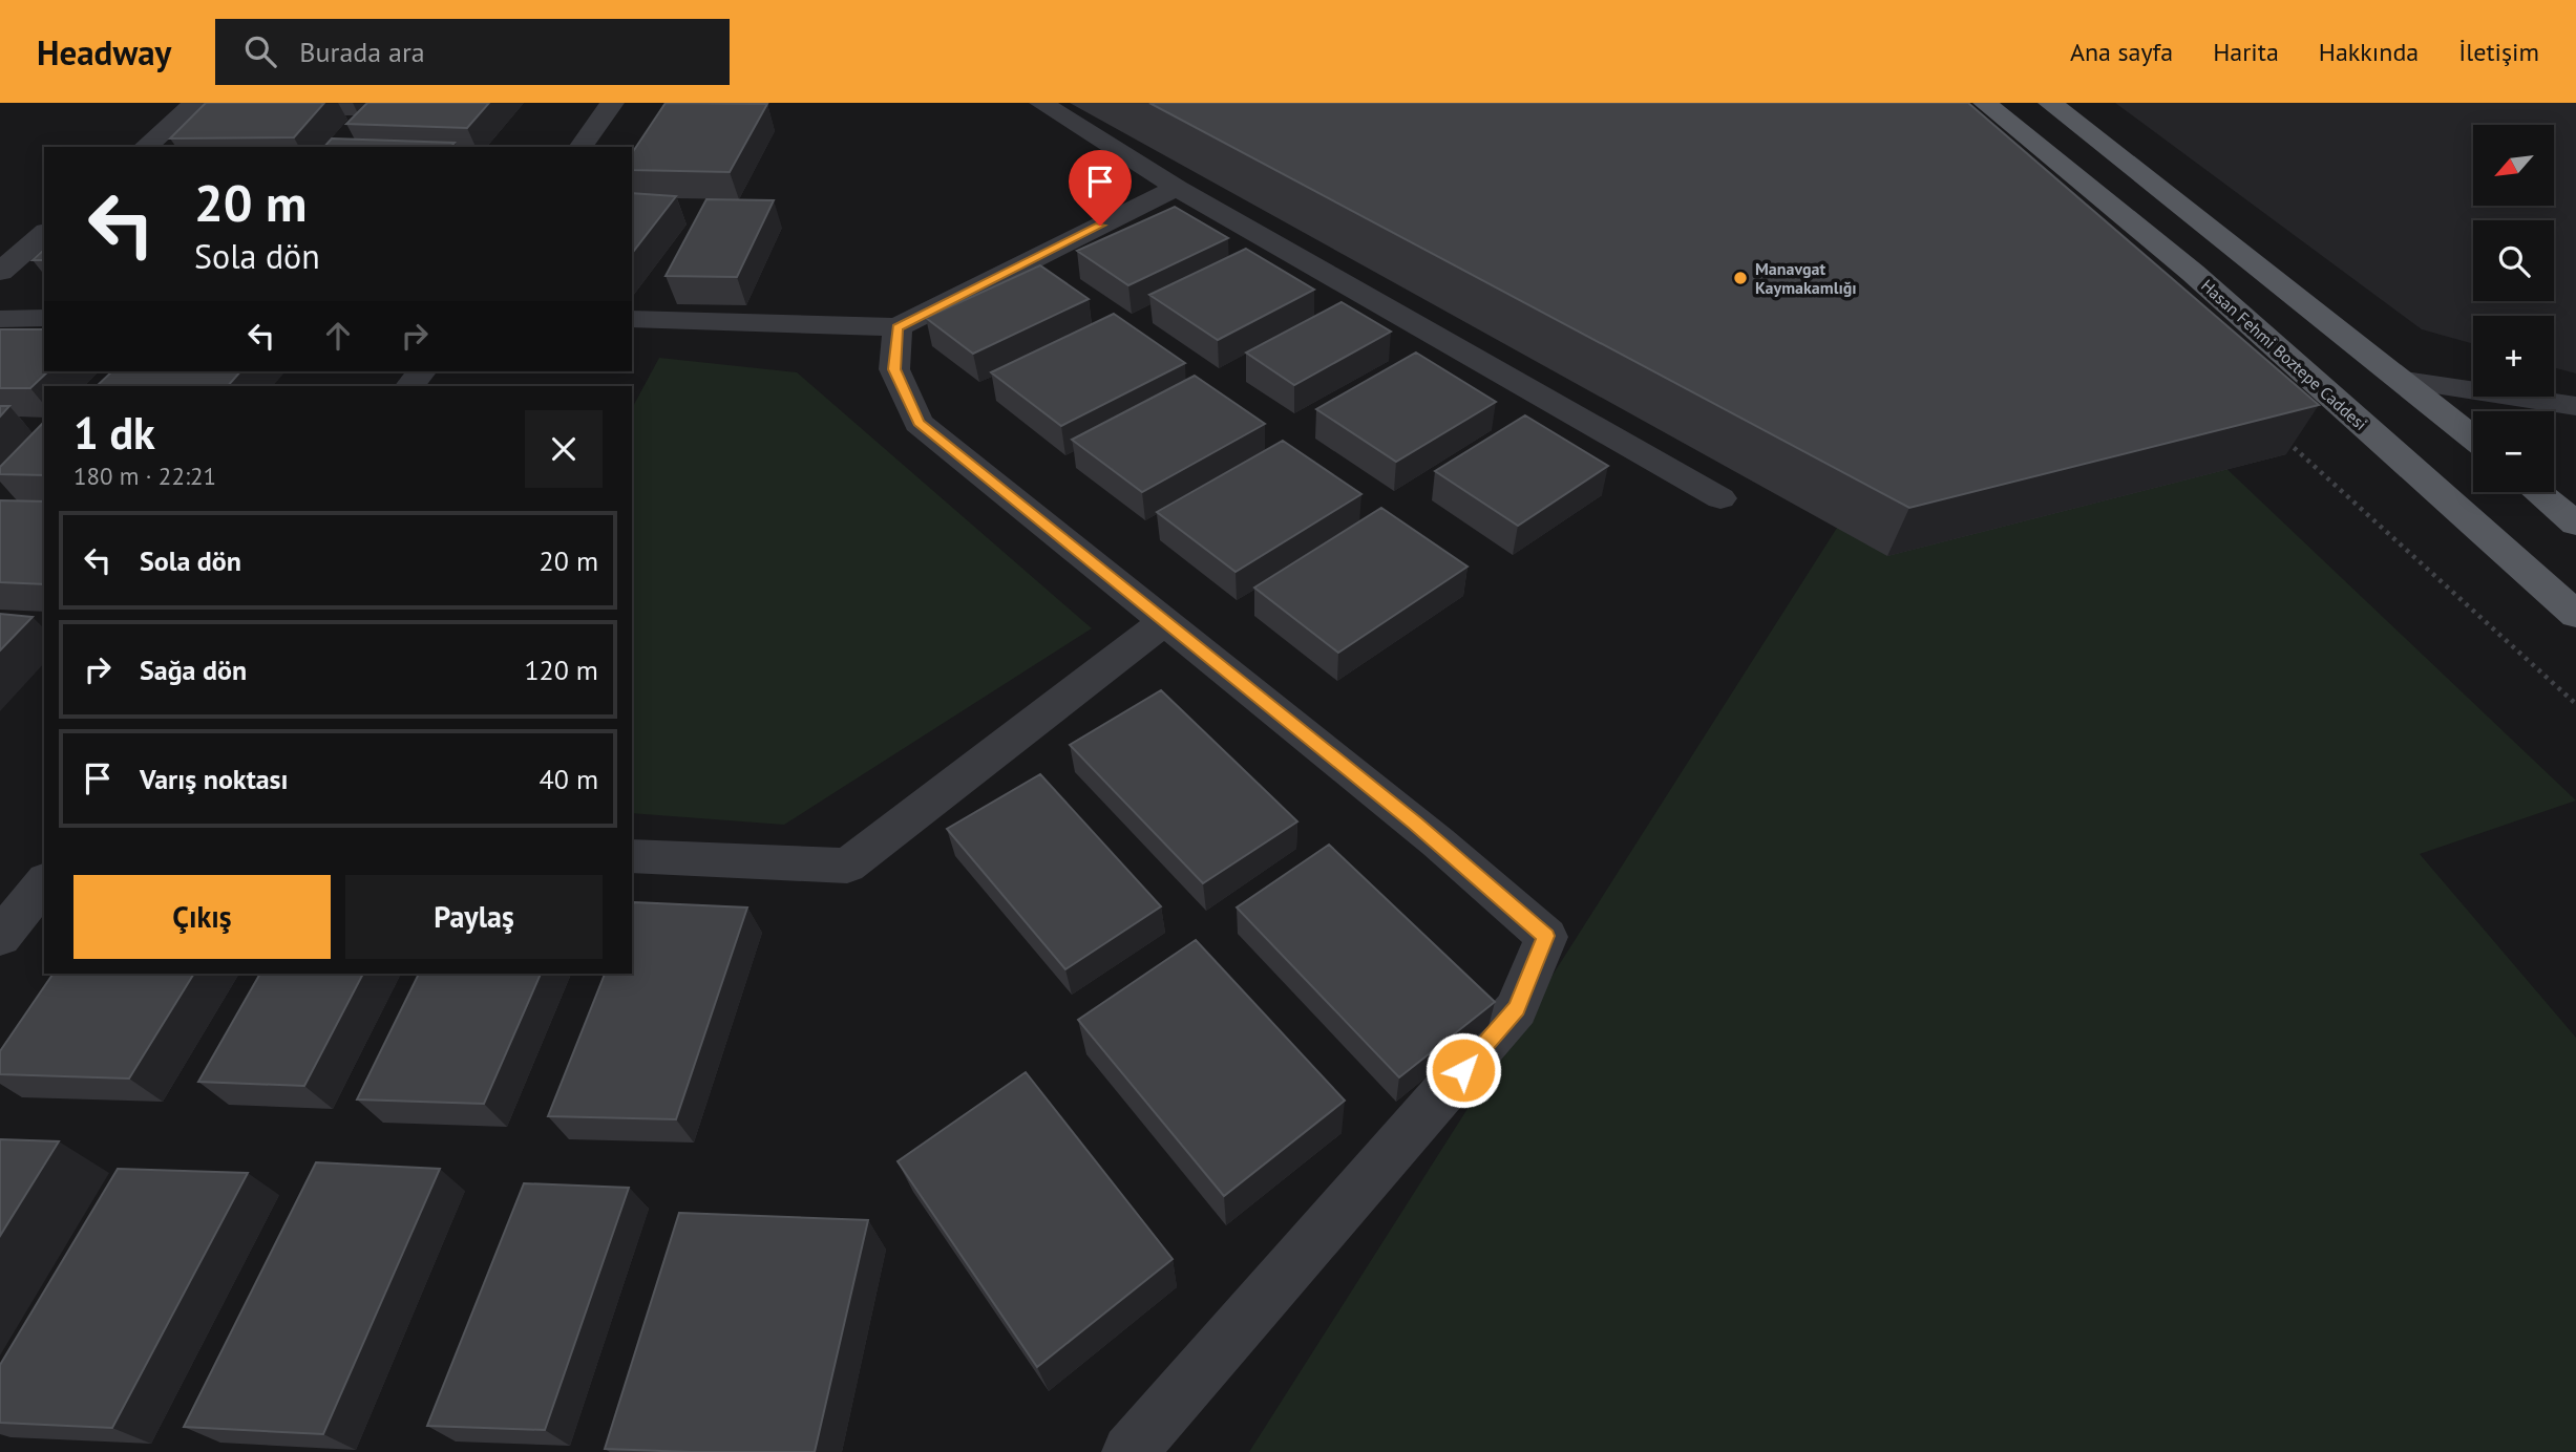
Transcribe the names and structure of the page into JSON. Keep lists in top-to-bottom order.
{
  "streets": {
    "main road": ["Hasan Fehmi Boztepe Caddesi"]
  },
  "places": ["Manavgat Kaymakamlığı"],
  "north": "bottom left",
  "page": {
    "header": "Headway",
    "search": "Burada ara",
    "nav": [
      "Ana sayfa",
      "Harita",
      "Hakkında",
      "İletişim"
    ],
    "map_buttons": ["+", "−"],
    "turn": ["20 m", "Sola dön"],
    "heading": ["1 dk", "180 m · 22:21"],
    "list": [
      {
        "name": "Sola dön",
        "value": "20 m"
      },
      {
        "name": "Sağa dön",
        "value": "120 m"
      },
      {
        "name": "Varış noktası",
        "value": "40 m"
      }
    ],
    "buttons": ["Çıkış", "Paylaş"]
  }
}
